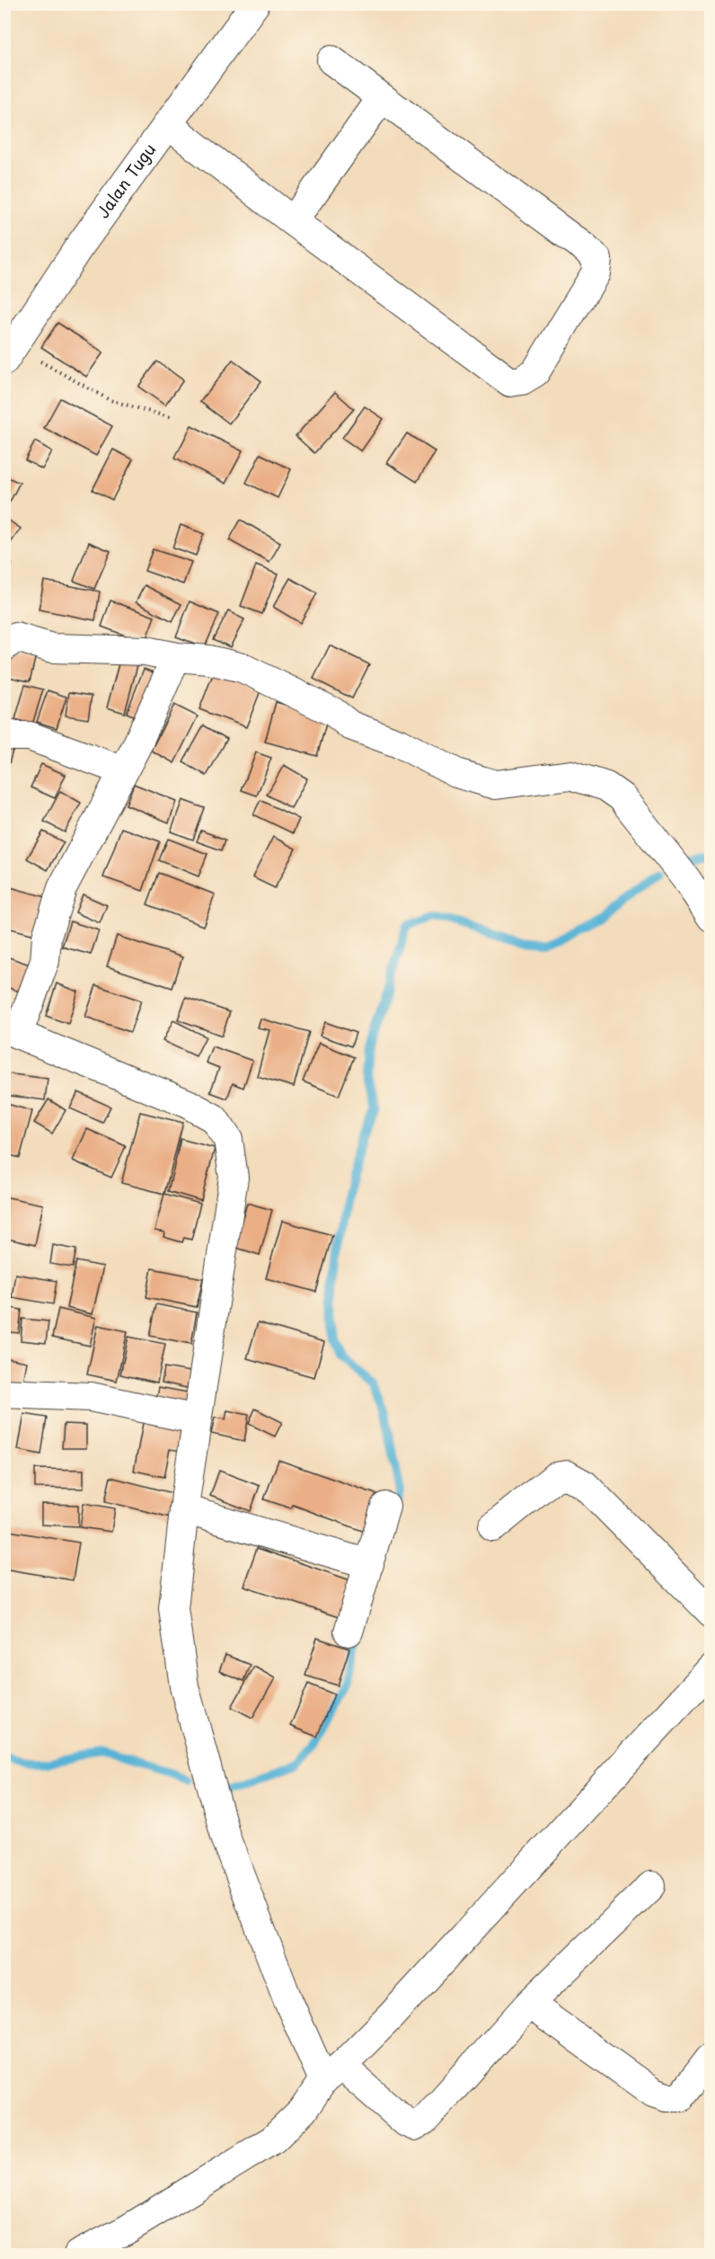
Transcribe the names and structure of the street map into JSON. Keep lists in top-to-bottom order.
{
  "streets": {
    "street": ["Jalan Tugu"]
  }
}
